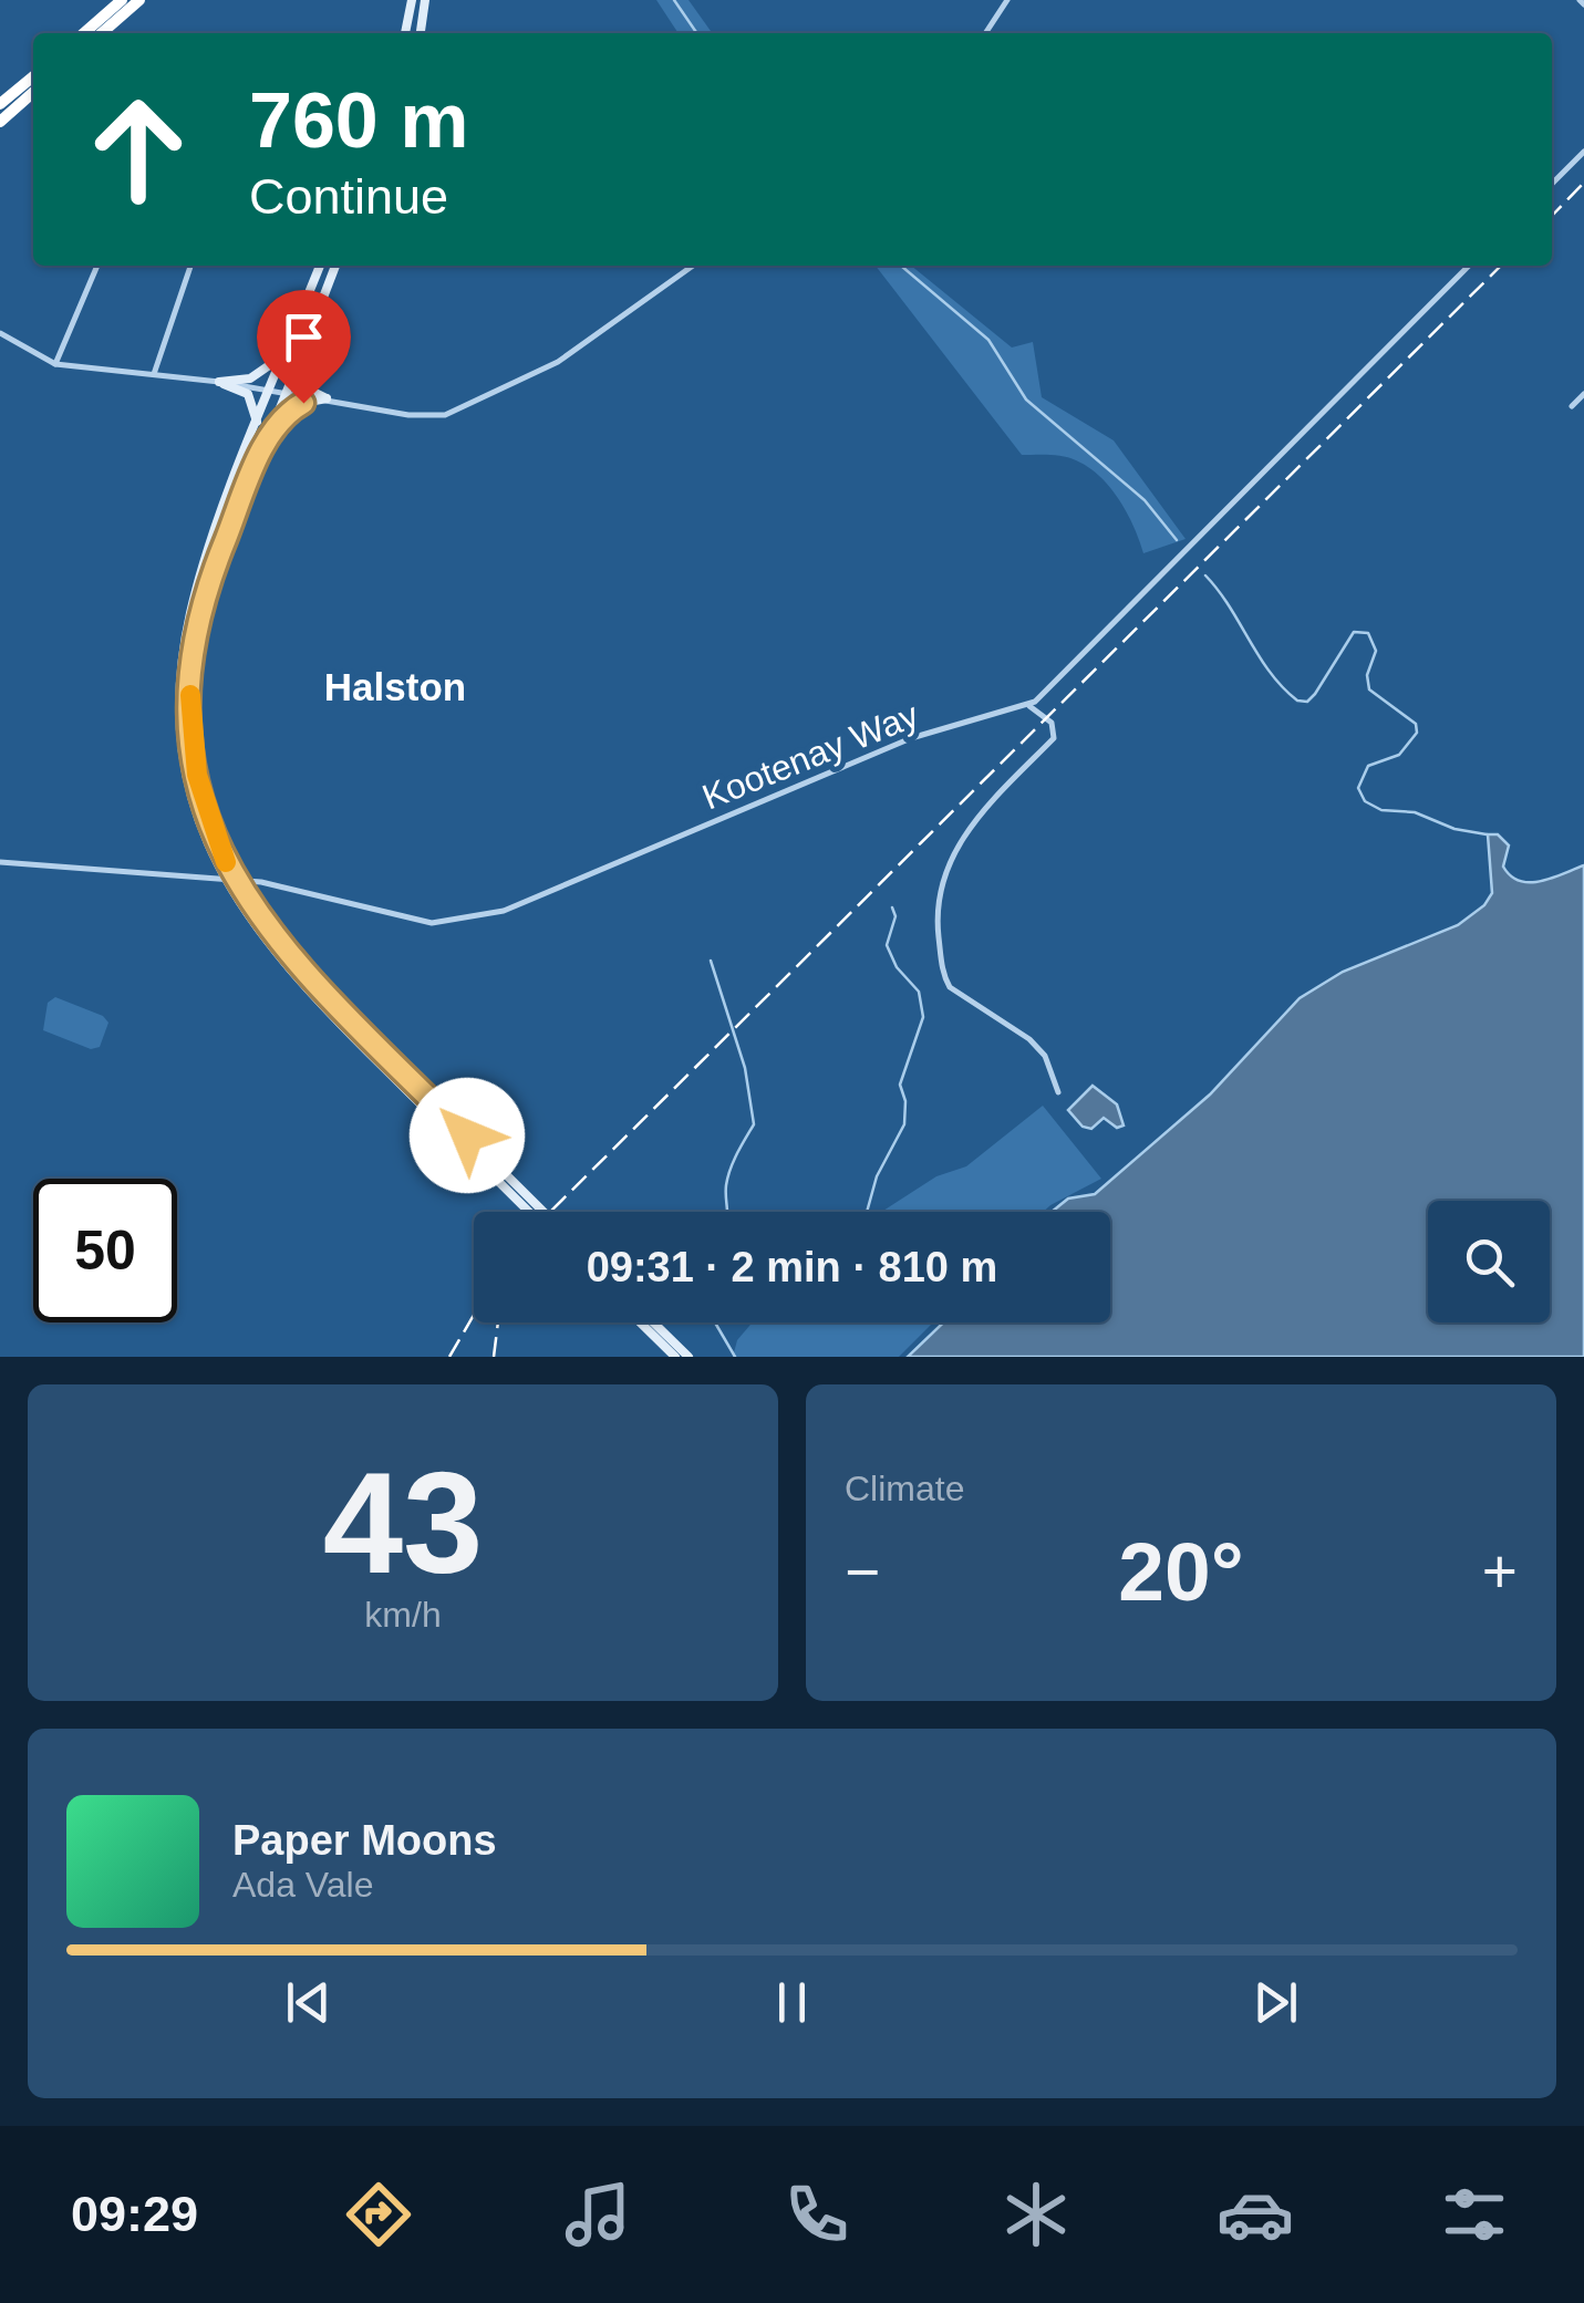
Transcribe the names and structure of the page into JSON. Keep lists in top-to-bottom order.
{
  "streets": {
    "street": ["Kootenay Way"]
  },
  "districts": ["Halston"],
  "page": {
    "turn": ["760 m", "Continue"],
    "limit": "50",
    "trip": "09:31 · 2 min · 810 m",
    "tile": [
      ["43", "km/h"],
      "Climate"
    ],
    "heat": ["−", "20°", "+"],
    "song": ["Paper Moons", "Ada Vale"],
    "tabs": "09:29"
  }
}
